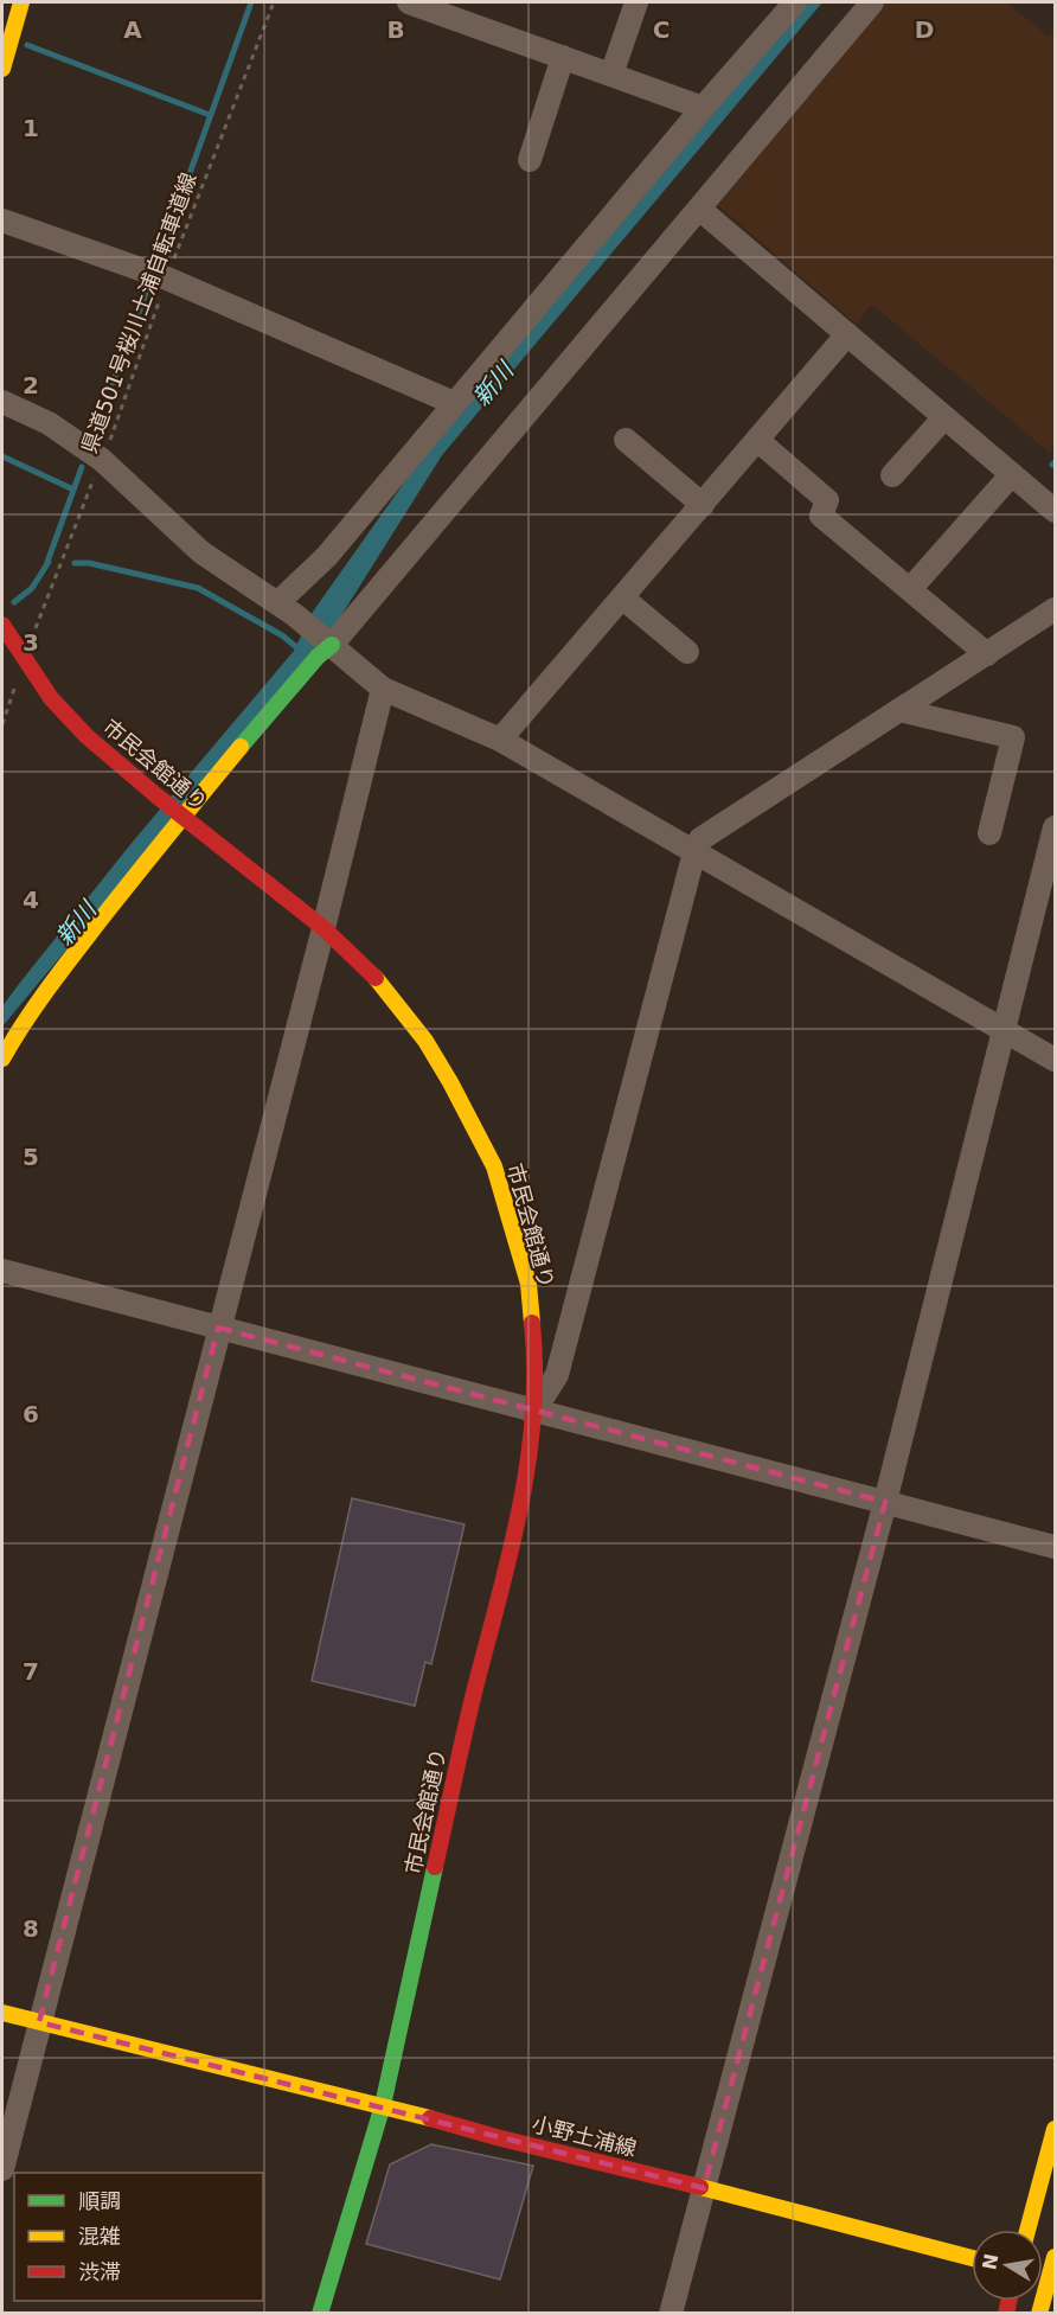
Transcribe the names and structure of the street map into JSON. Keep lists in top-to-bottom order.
{
  "streets": {
    "street": ["市民会館通り", "小野土浦線"],
    "path": ["県道501号桜川土浦自転車道線"]
  },
  "crossings": [
    ["市民会館通り", "小野土浦線"]
  ],
  "water": ["新川"],
  "legend": ["順調", "混雑", "渋滞"],
  "north": "left",
  "grid": {
    "columns": [
      "A",
      "B",
      "C",
      "D"
    ],
    "rows": [
      "1",
      "2",
      "3",
      "4",
      "5",
      "6",
      "7",
      "8"
    ]
  }
}
